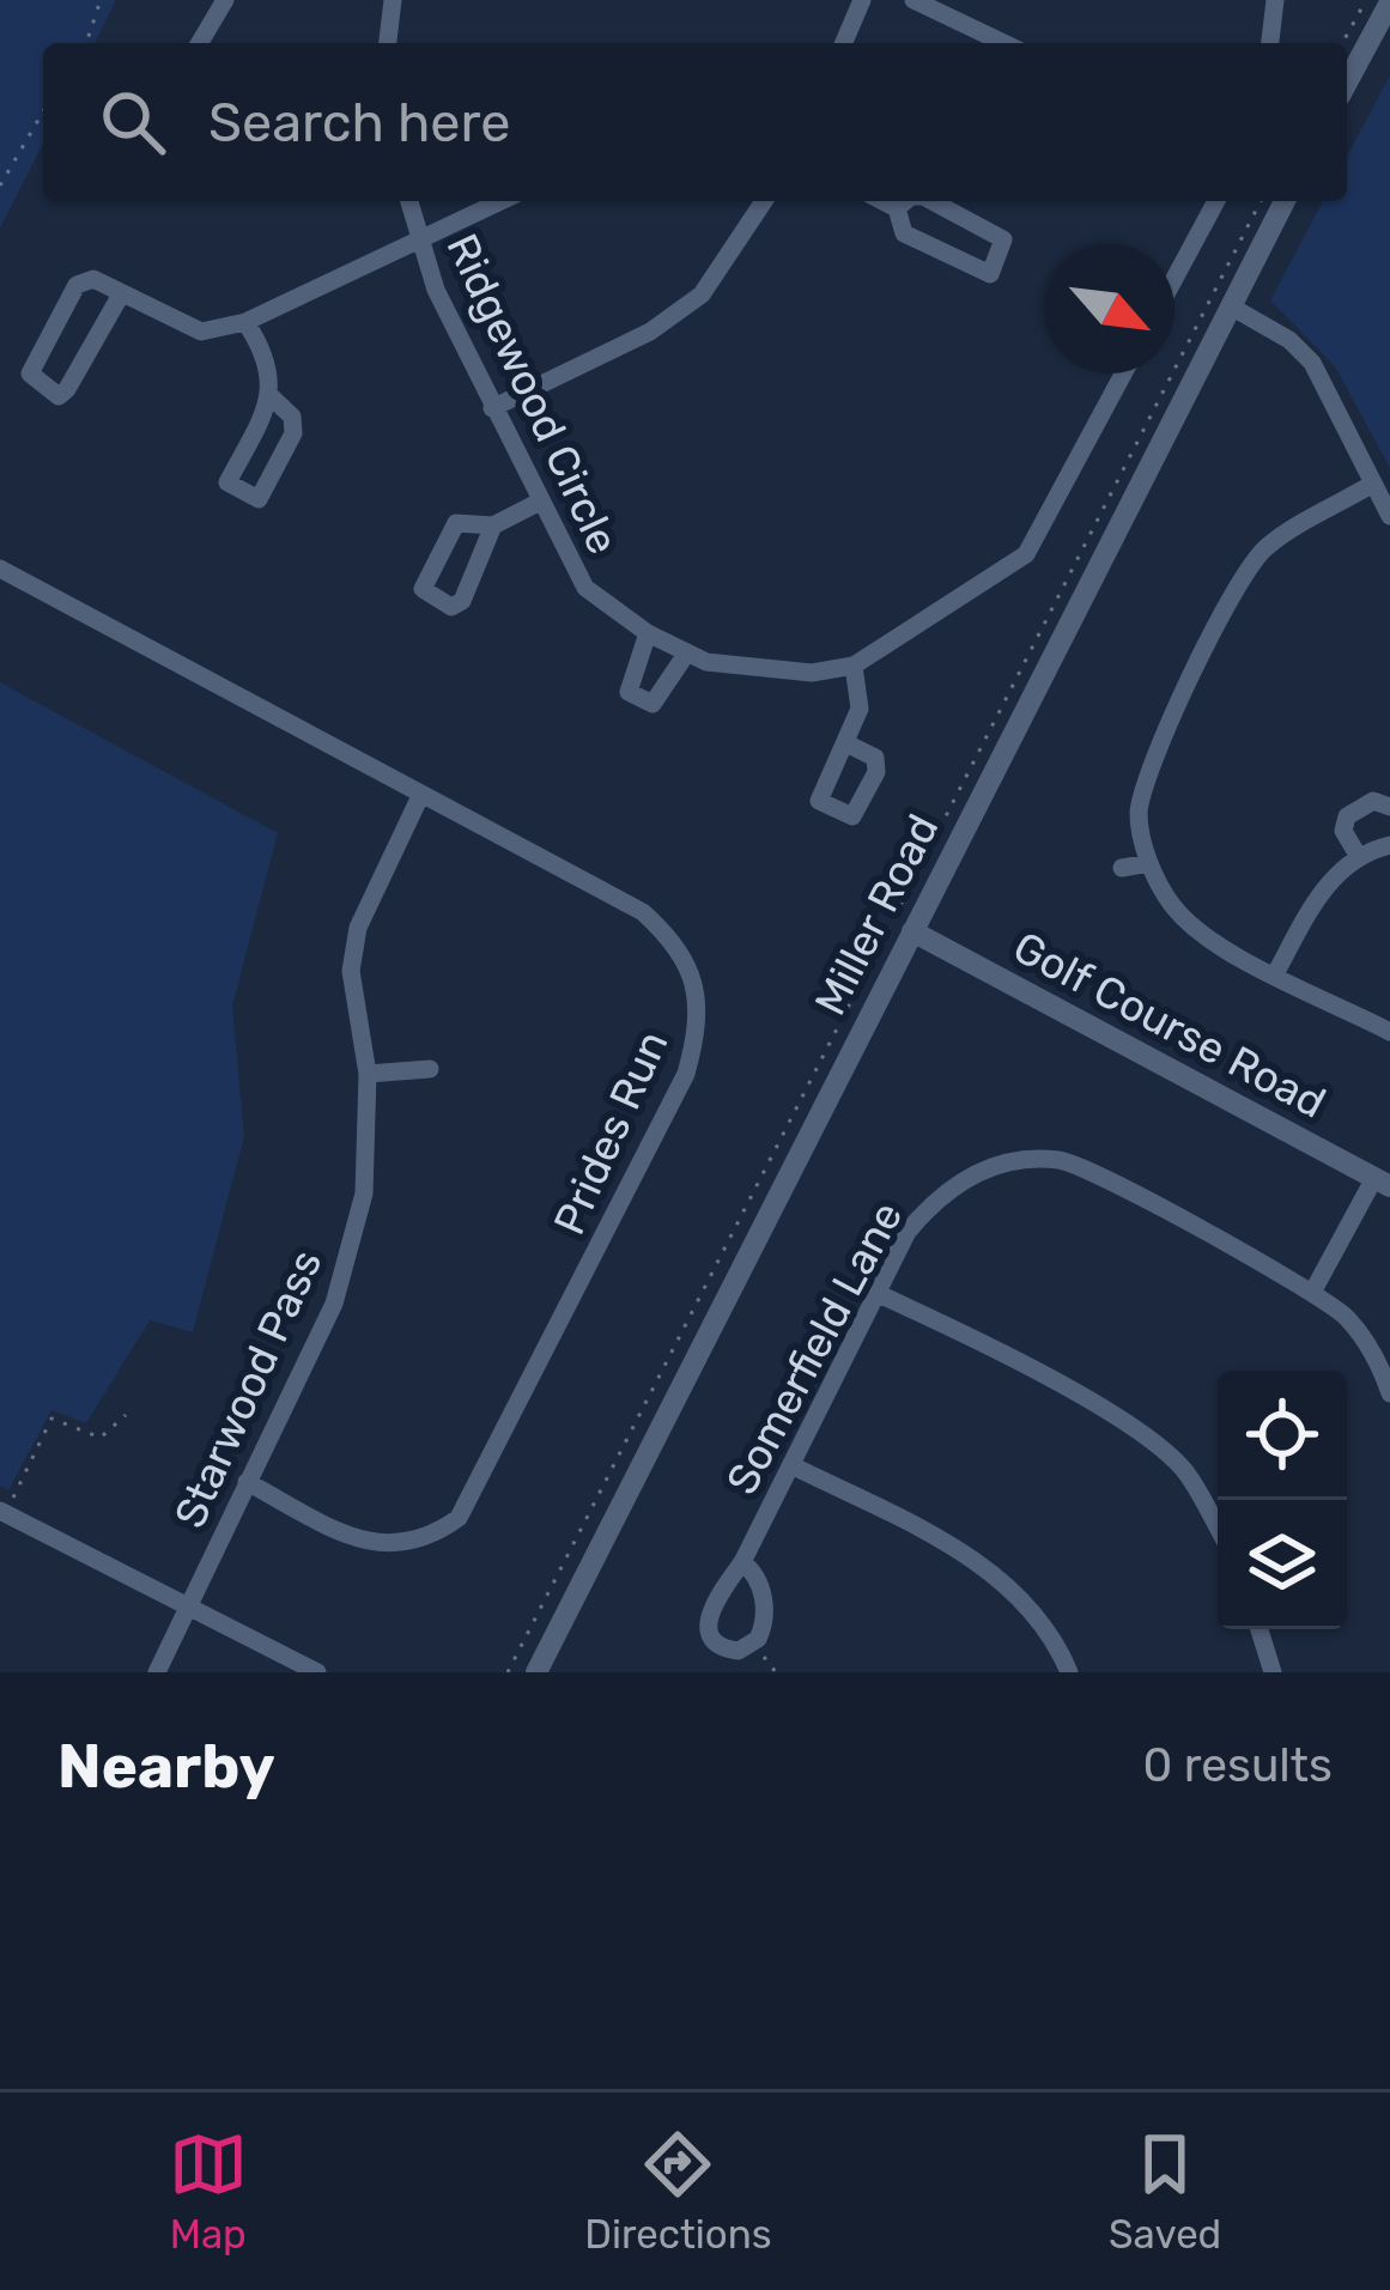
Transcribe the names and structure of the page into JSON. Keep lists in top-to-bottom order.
{
  "streets": {
    "street": [
      "Ridgewood Circle",
      "Miller Road",
      "Golf Course Road",
      "Prides Run",
      "Somerfield Lane",
      "Starwood Pass"
    ]
  },
  "crossings": [
    ["Miller Road", "Golf Course Road"],
    ["Prides Run", "Starwood Pass"]
  ],
  "north": "bottom right",
  "page": {
    "search": "Search here",
    "heading": ["Nearby", "0 results"],
    "nav": ["Map", "Directions", "Saved"]
  }
}
